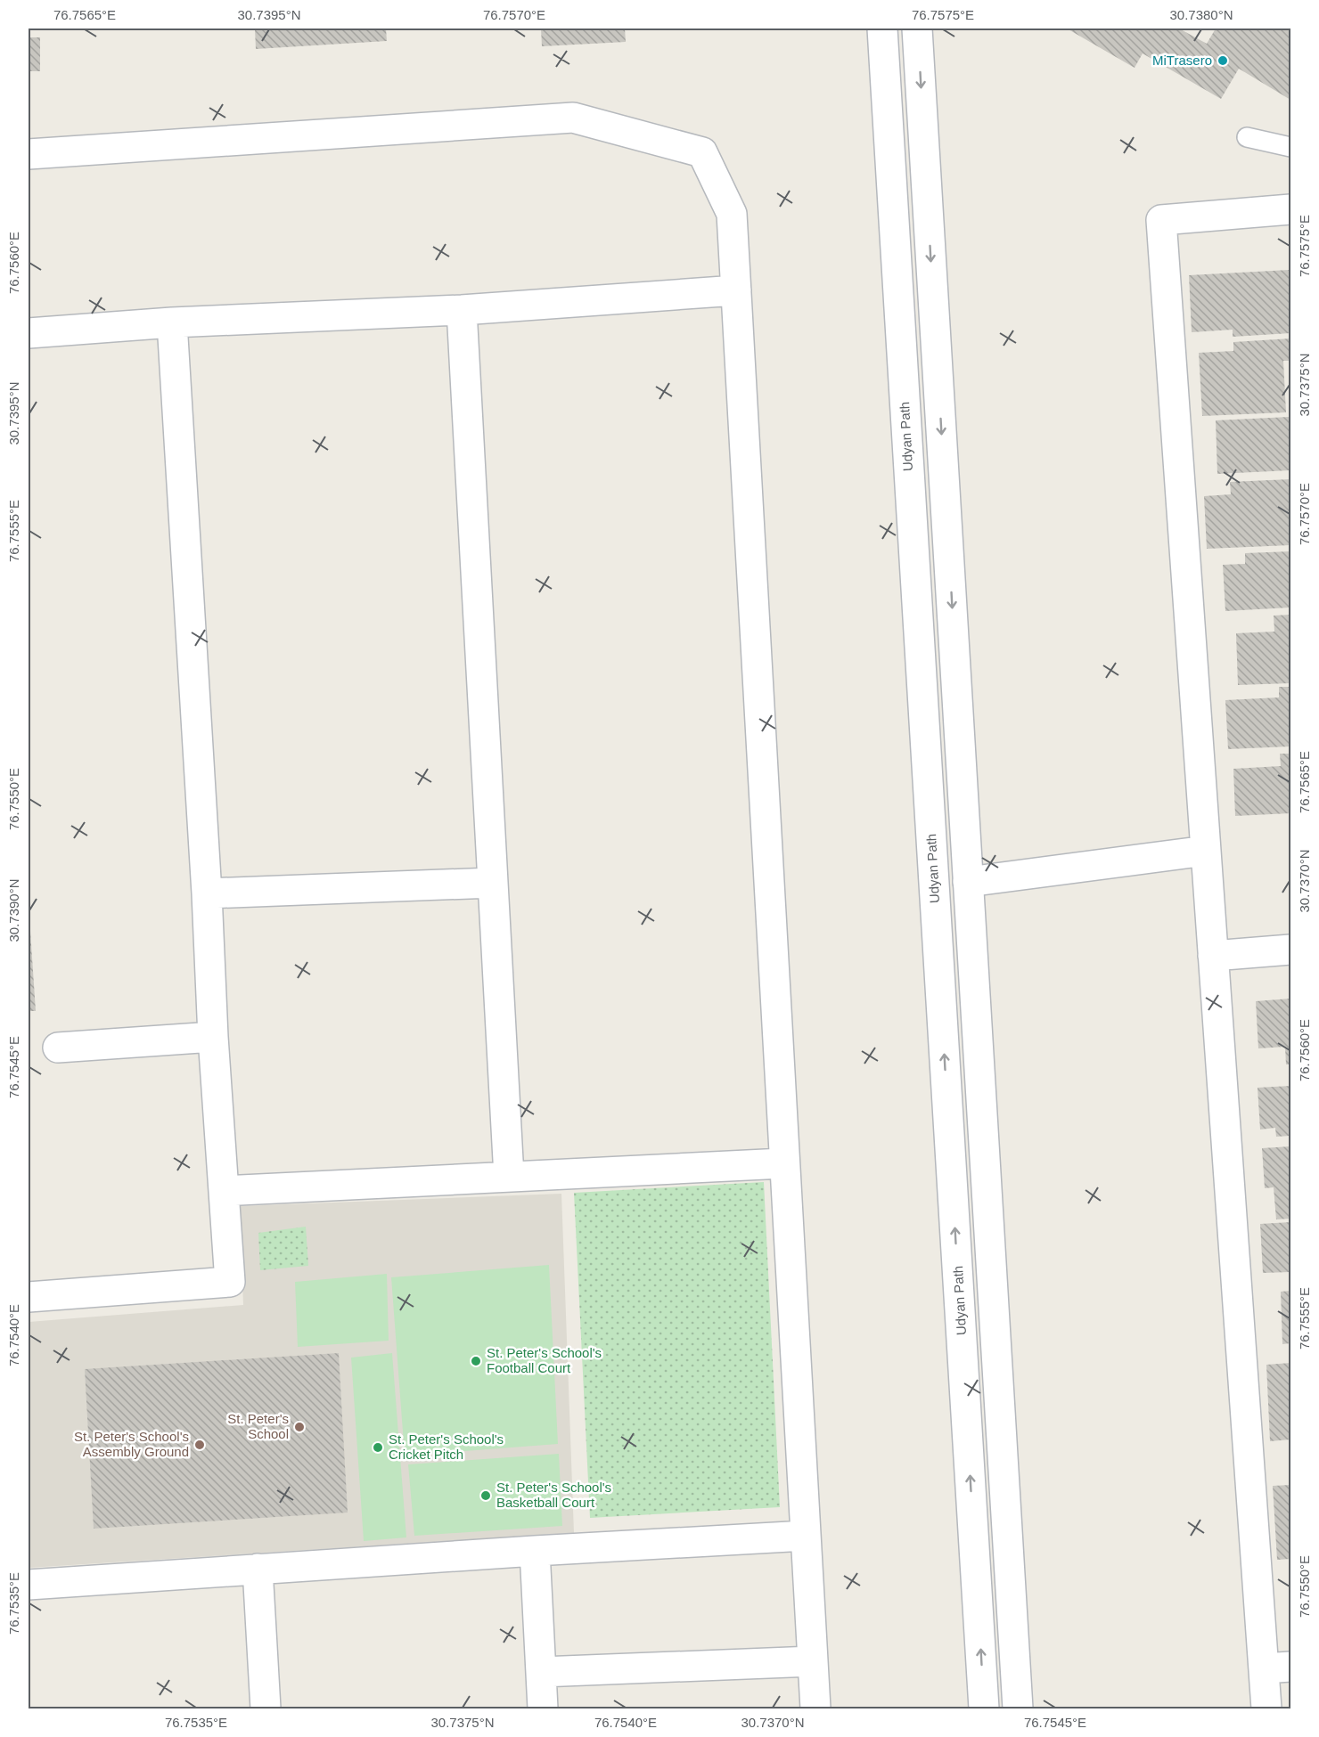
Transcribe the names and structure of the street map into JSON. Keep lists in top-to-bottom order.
{
  "streets": {
    "street": ["Udyan Path"]
  },
  "places": [
    "MiTrasero",
    "St. Peter's School's Football Court",
    "St. Peter's School",
    "St. Peter's School's Assembly Ground",
    "St. Peter's School's Cricket Pitch",
    "St. Peter's School's Basketball Court"
  ],
  "coordinates": [
    "76.7565°E",
    "30.7395°N",
    "76.7570°E",
    "76.7575°E",
    "30.7380°N",
    "76.7560°E",
    "30.7375°N",
    "76.7555°E",
    "76.7550°E",
    "30.7370°N",
    "30.7390°N",
    "76.7545°E",
    "76.7540°E",
    "76.7535°E"
  ]
}
